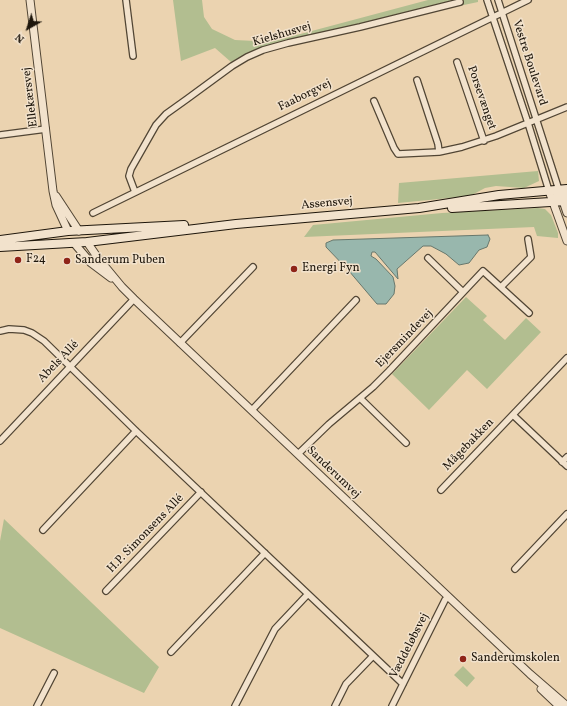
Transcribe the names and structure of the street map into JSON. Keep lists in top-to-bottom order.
{
  "streets": {
    "main road": ["Assensvej"],
    "street": [
      "Kielshusvej",
      "Vestre Boulevard",
      "Faaborgvej",
      "Ellekærsvej",
      "Porsevænget",
      "Ejersmindevej",
      "Abels Allé",
      "Mågebakken",
      "Sanderumvej",
      "H.P. Simonsens Allé",
      "Væddeløbsvej"
    ]
  },
  "crossings": [
    ["Kielshusvej", "Faaborgvej"],
    ["Vestre Boulevard", "Faaborgvej"],
    ["Vestre Boulevard", "Porsevænget"],
    ["Vestre Boulevard", "Assensvej"],
    ["Ellekærsvej", "Assensvej"],
    ["Assensvej", "Sanderumvej"],
    ["Ejersmindevej", "Sanderumvej"],
    ["Abels Allé", "Sanderumvej"],
    ["Abels Allé", "H.P. Simonsens Allé"],
    ["Sanderumvej", "Væddeløbsvej"],
    ["H.P. Simonsens Allé", "Væddeløbsvej"]
  ],
  "places": [
    "F24",
    "Sanderum Puben",
    "Energi Fyn",
    "Sanderumskolen"
  ],
  "north": "bottom left"
}
